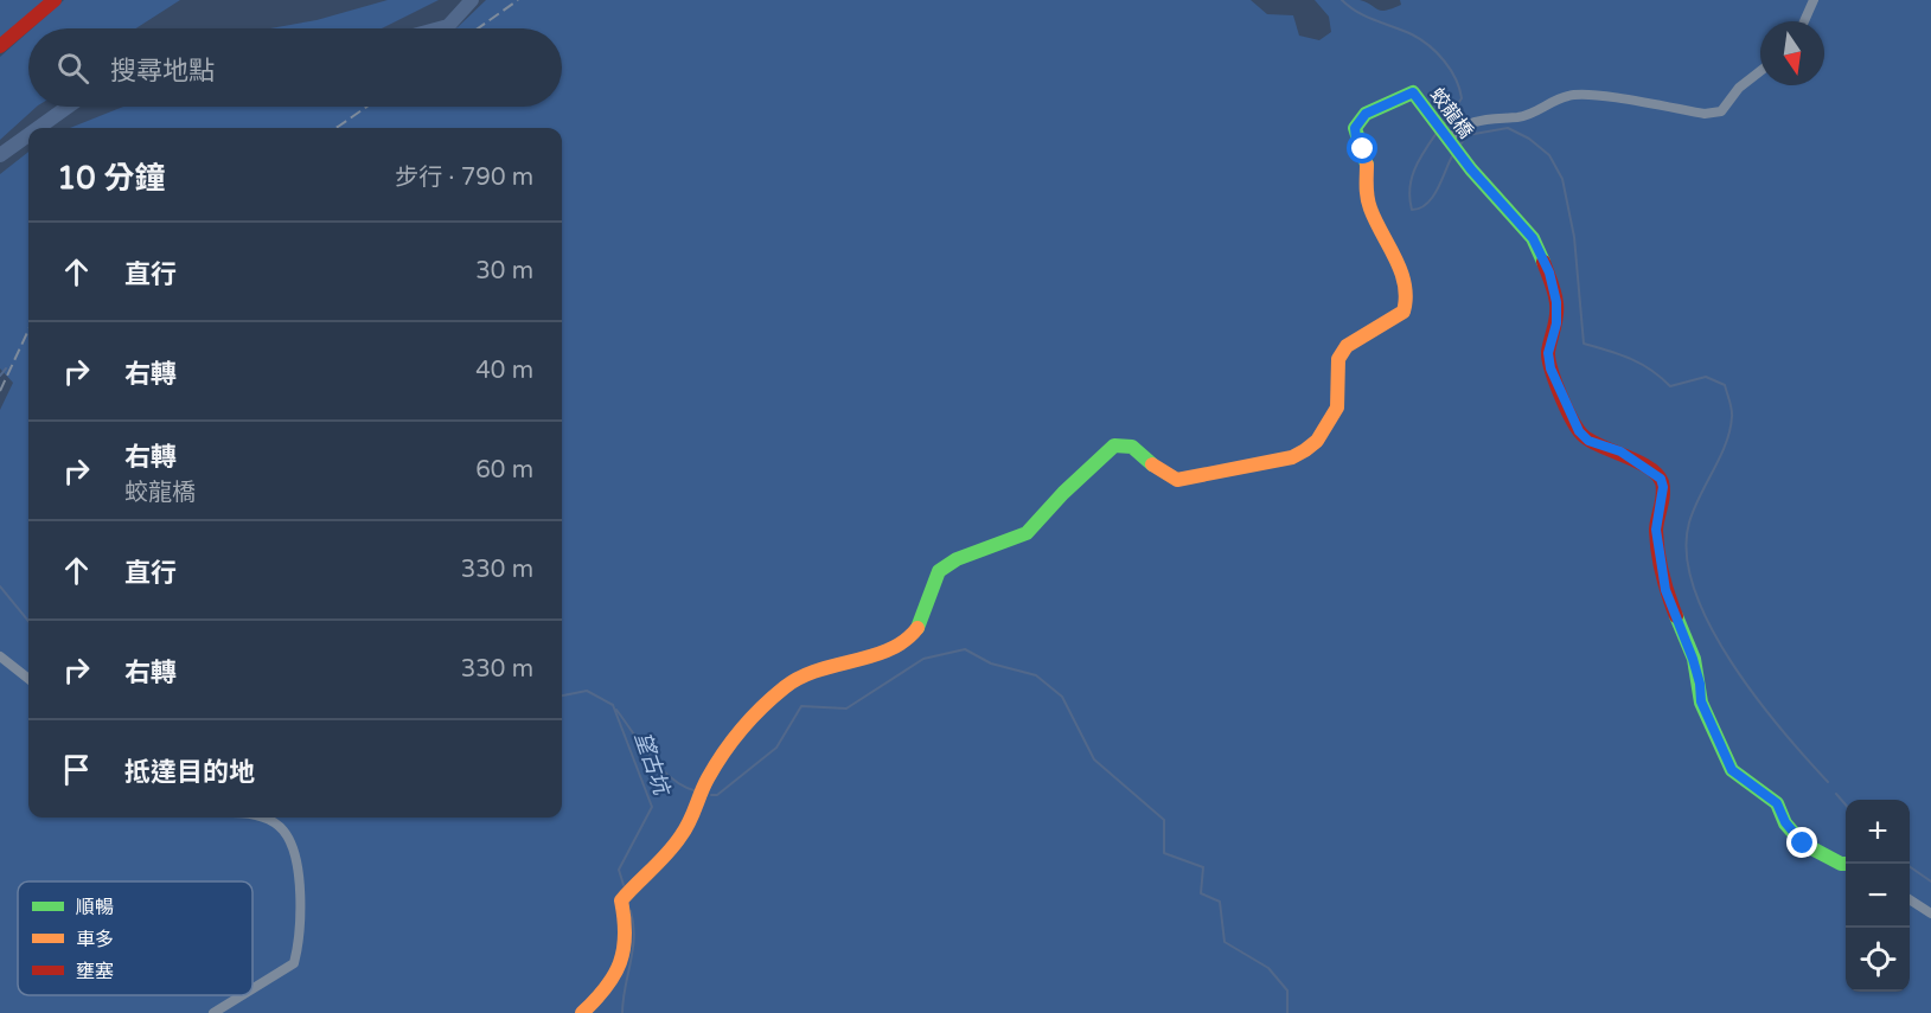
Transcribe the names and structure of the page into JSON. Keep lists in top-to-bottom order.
{
  "streets": {
    "street": ["蛟龍橋"]
  },
  "water": ["望古坑"],
  "legend": ["順暢", "車多", "壅塞"],
  "north": "bottom",
  "page": {
    "search": "搜尋地點",
    "heading": ["10 分鐘", "步行 · 790 m"],
    "list": [
      ["直行", "30 m"],
      ["右轉", "40 m"],
      ["右轉", "蛟龍橋", "60 m"],
      ["直行", "330 m"],
      ["右轉", "330 m"],
      "抵達目的地"
    ],
    "map_buttons": ["+", "−"]
  }
}
